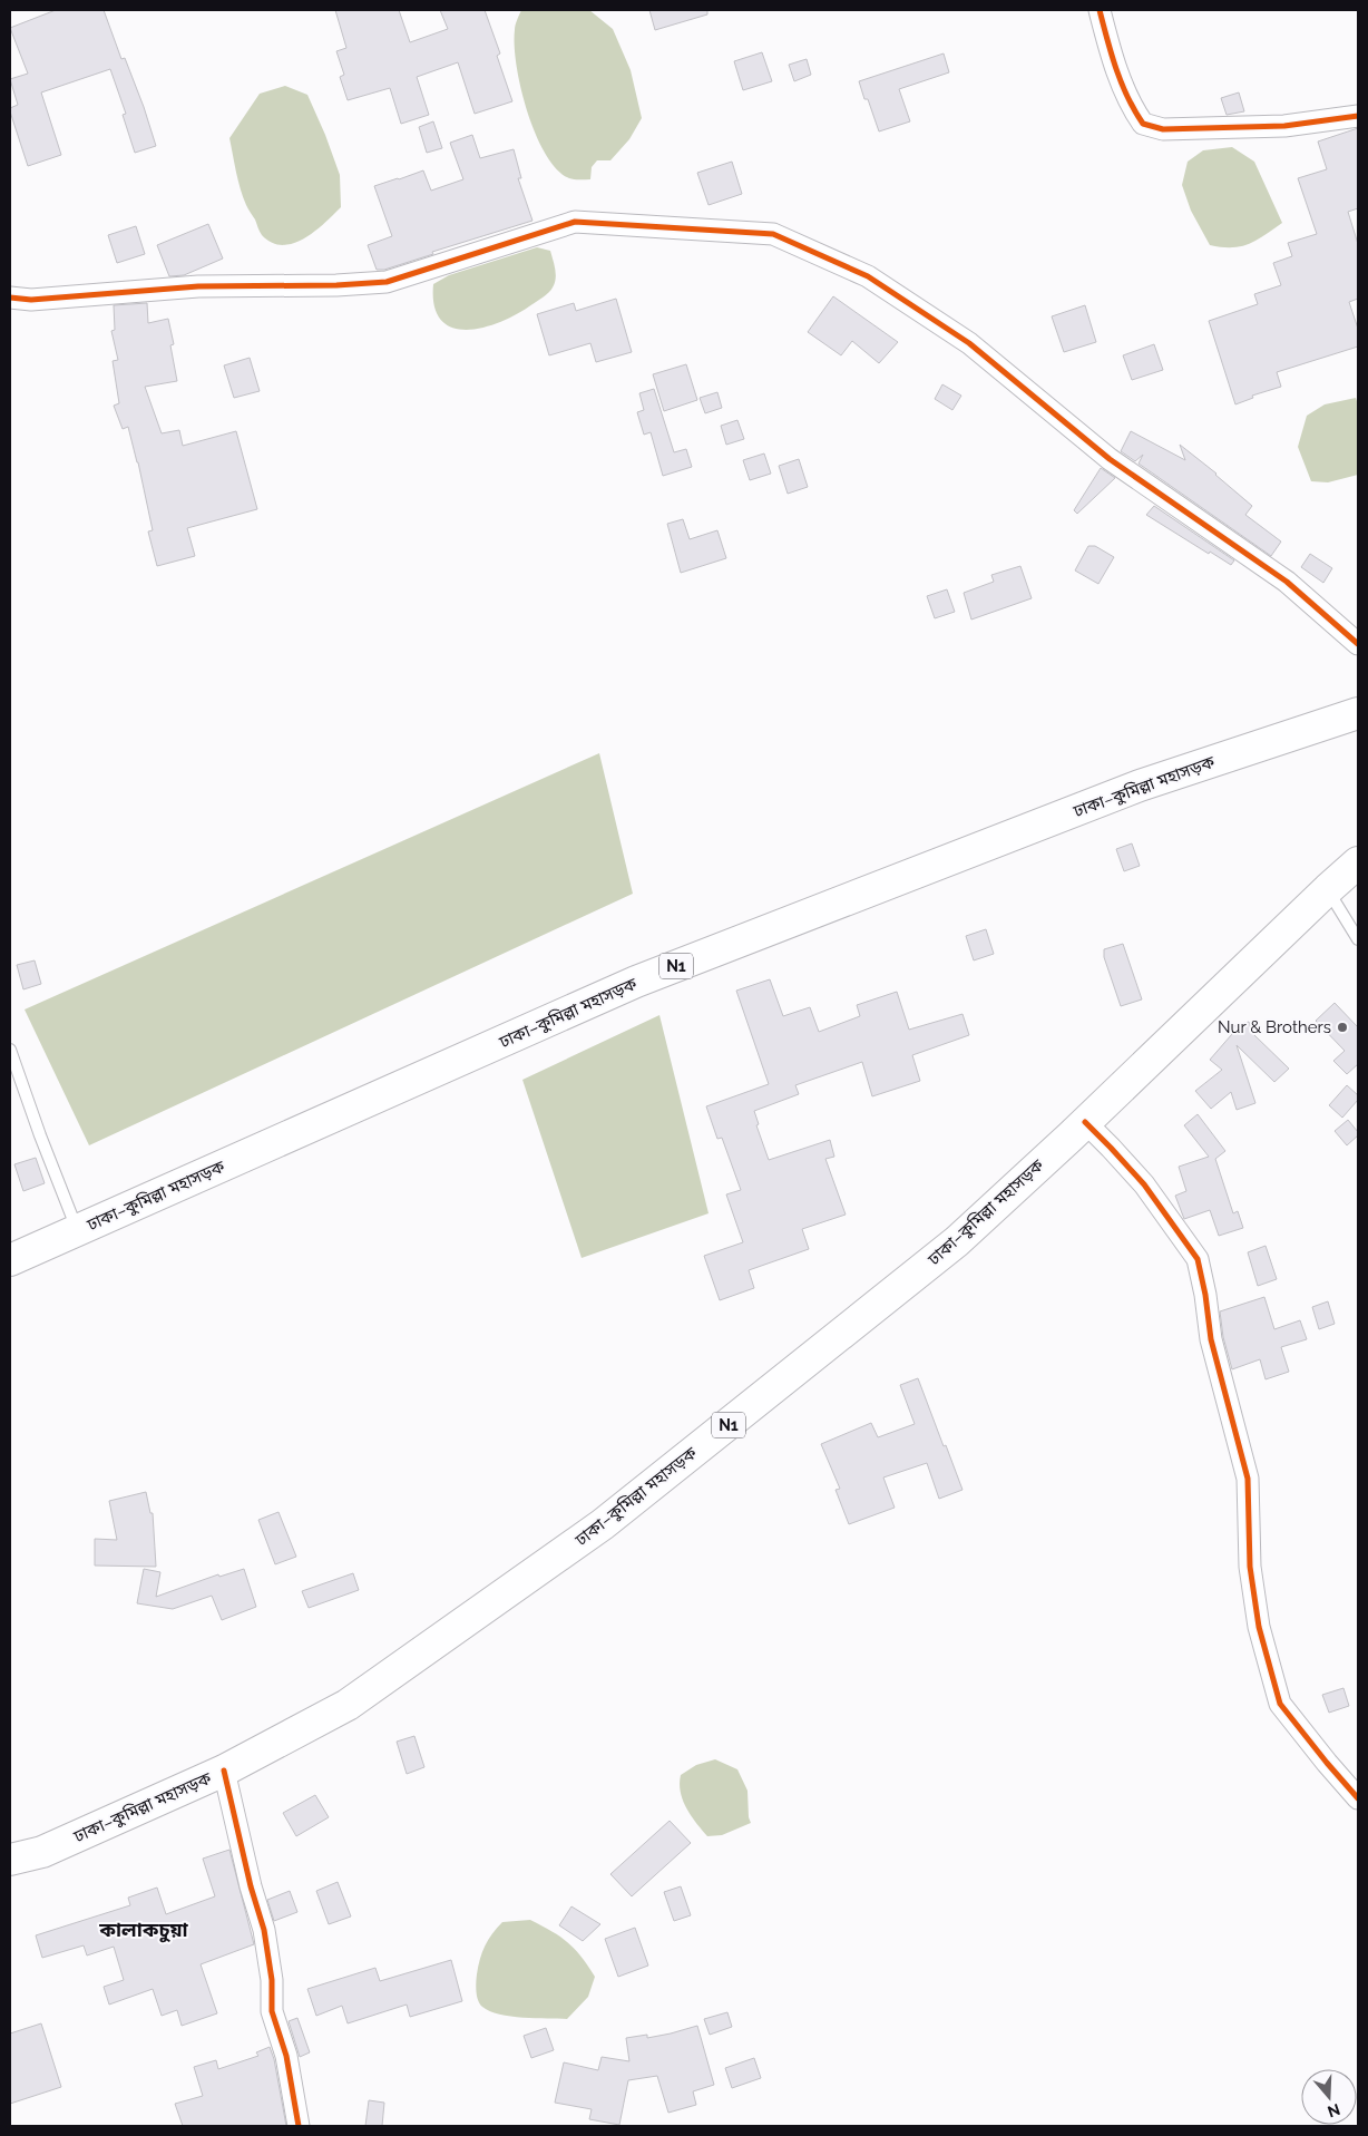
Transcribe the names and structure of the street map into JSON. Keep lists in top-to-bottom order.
{
  "streets": {
    "highway": ["ঢাকা–কুমিল্লা মহাসড়ক", "N1"]
  },
  "districts": ["কালাকচুয়া"],
  "places": ["Nur & Brothers"],
  "north": "bottom"
}
